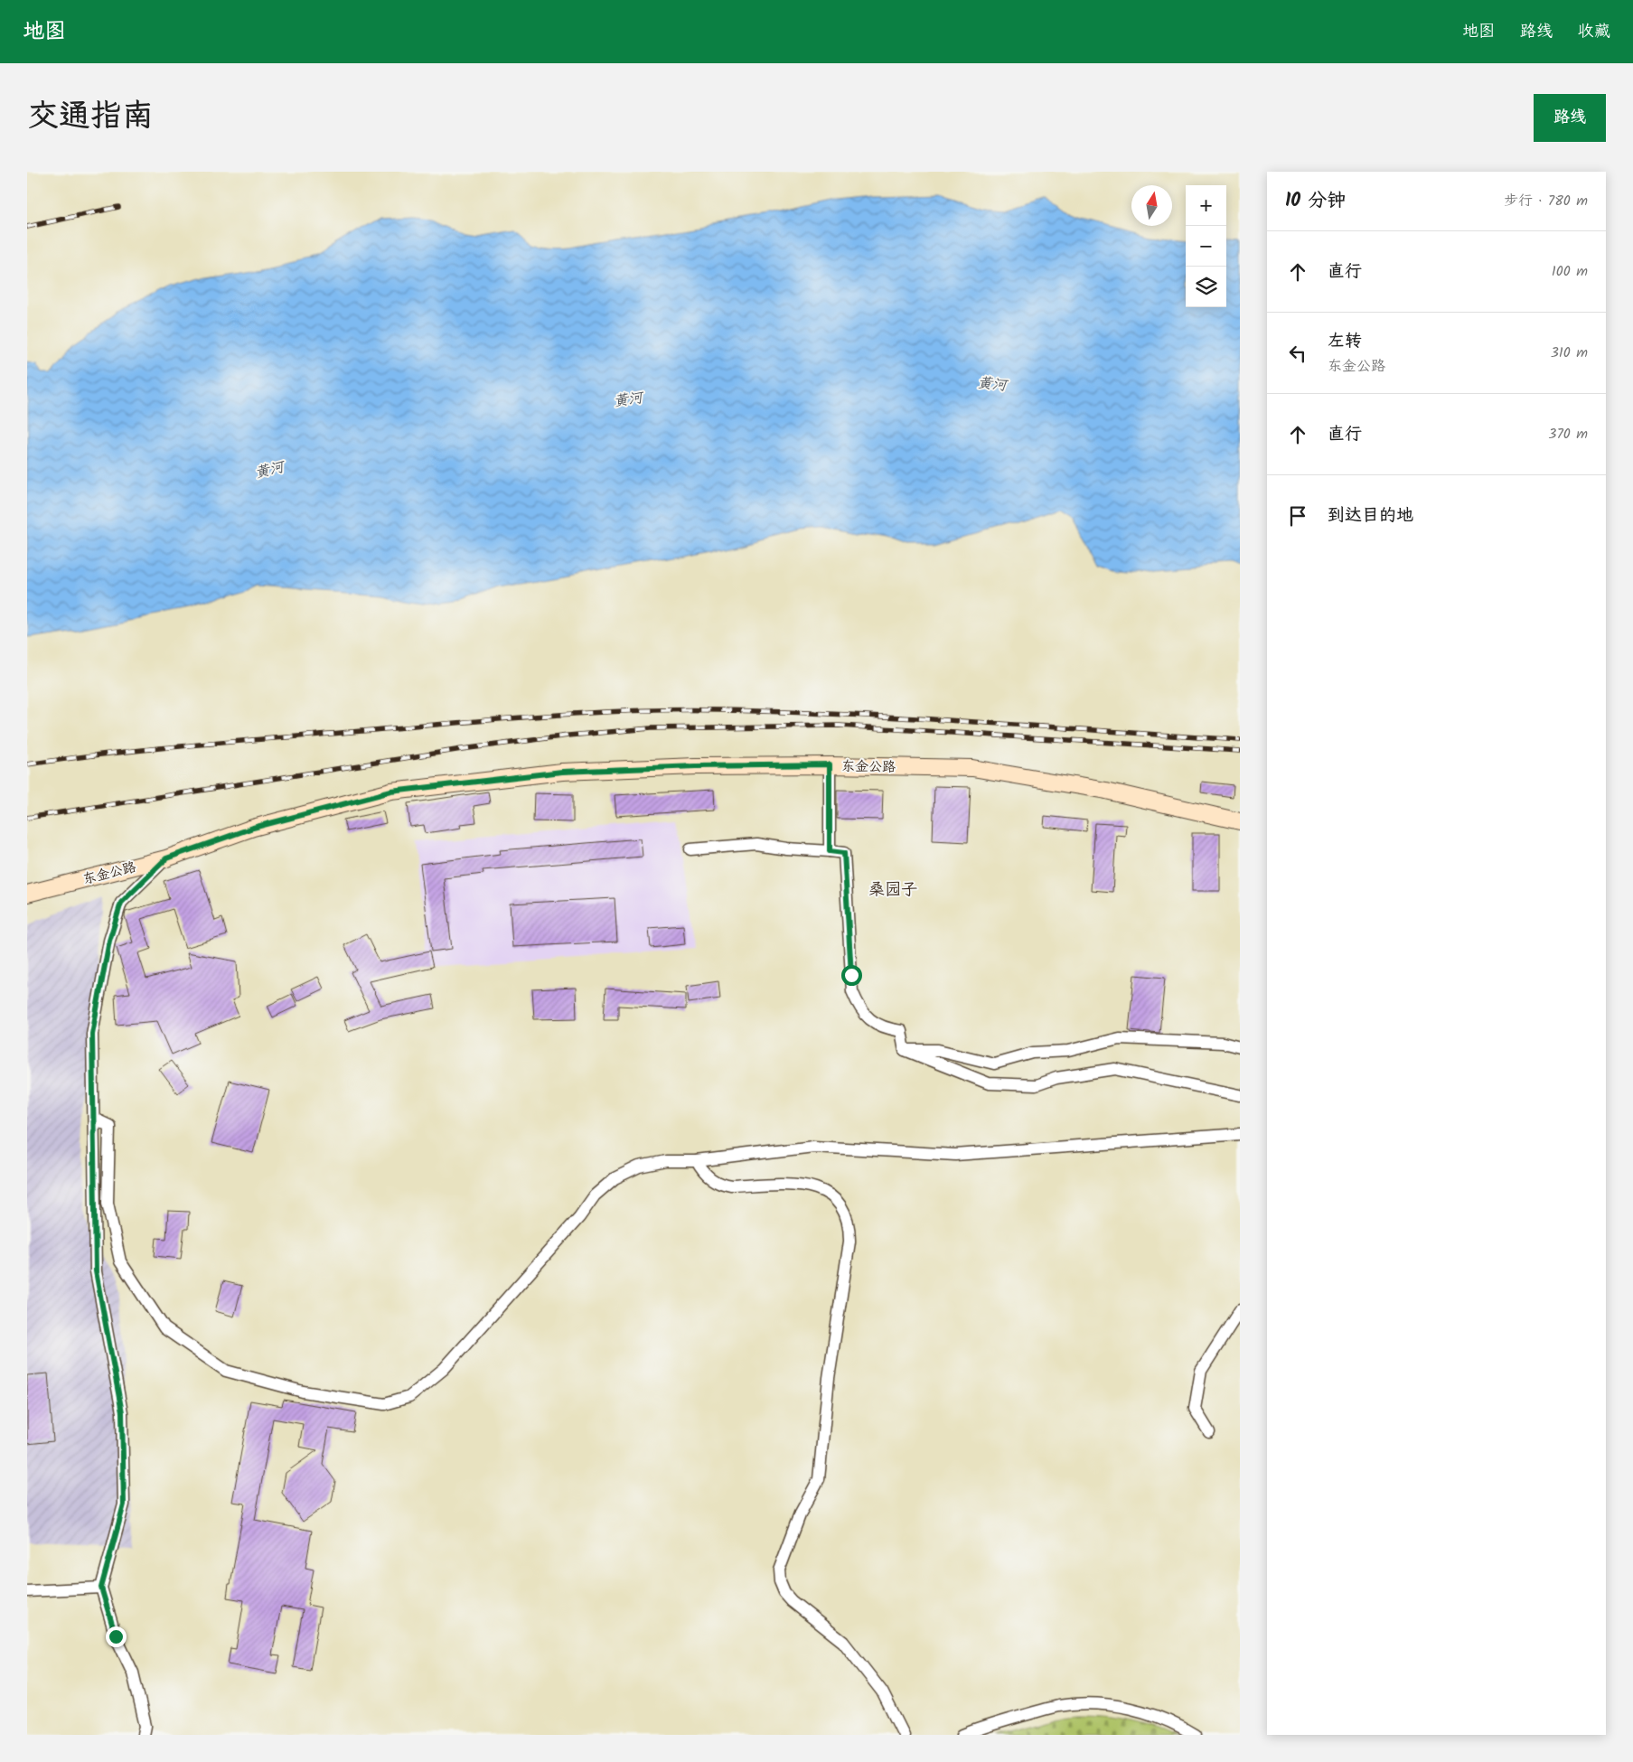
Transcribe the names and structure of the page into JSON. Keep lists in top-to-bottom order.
{
  "streets": {
    "main road": ["东金公路"]
  },
  "districts": ["桑园子"],
  "water": ["黄河"],
  "north": "top",
  "page": {
    "header": "地图",
    "nav": ["地图", "路线", "收藏"],
    "title": "交通指南",
    "buttons": "路线",
    "heading": ["10 分钟", "步行 · 780 m"],
    "map_buttons": ["+", "−"],
    "list": [
      ["直行", "100 m"],
      ["左转", "东金公路", "310 m"],
      ["直行", "370 m"],
      "到达目的地"
    ]
  }
}
